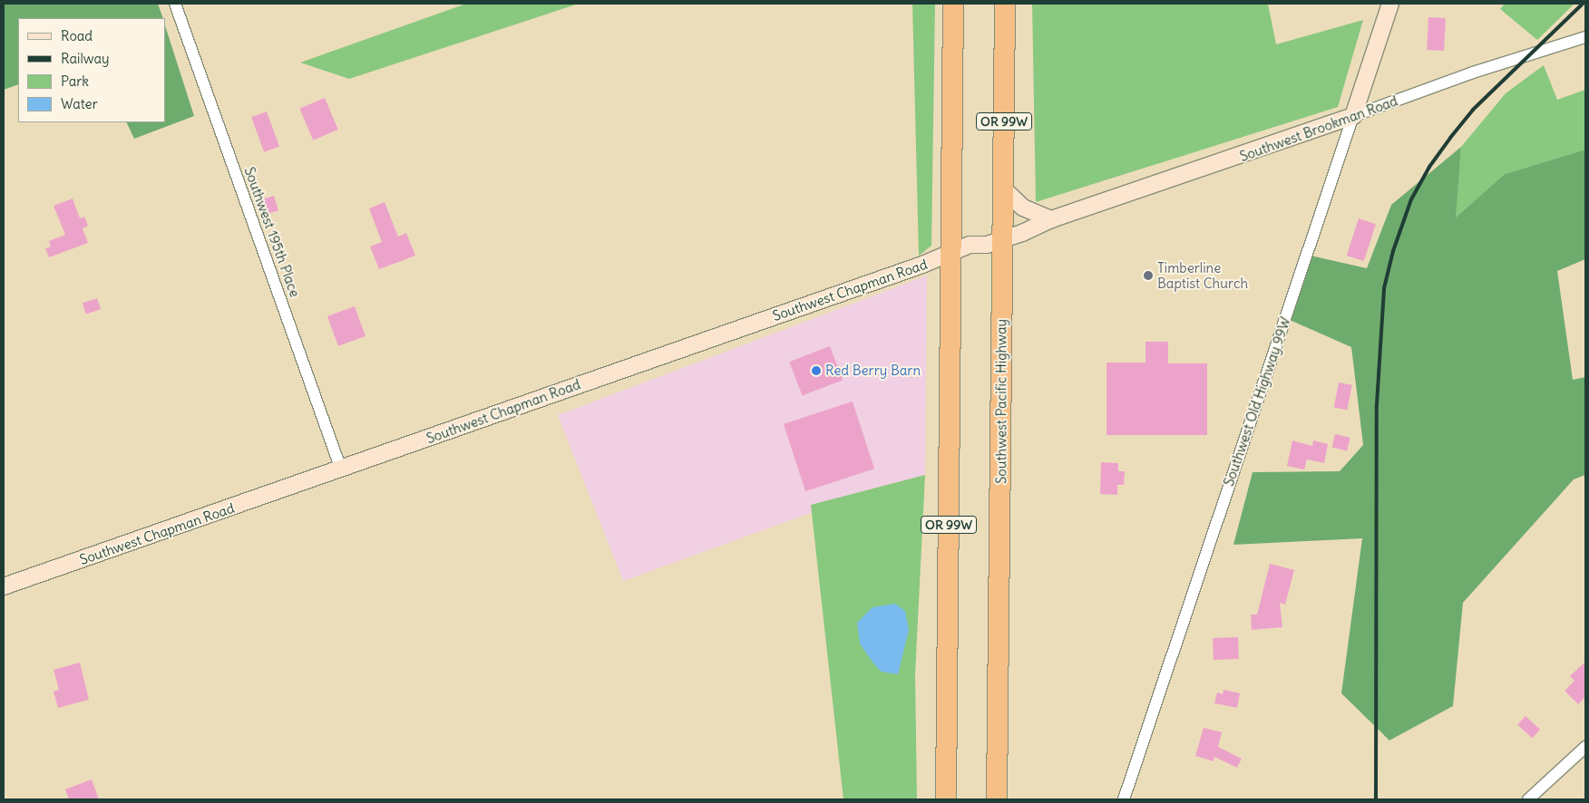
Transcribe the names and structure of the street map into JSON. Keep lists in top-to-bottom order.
{
  "streets": {
    "highway": ["OR 99W", "Southwest Pacific Highway"],
    "street": [
      "Southwest Brookman Road",
      "Southwest 195th Place",
      "Southwest Chapman Road",
      "Southwest Old Highway 99W"
    ]
  },
  "crossings": [
    ["OR 99W", "Southwest Chapman Road"],
    ["Southwest Brookman Road", "Southwest Chapman Road"],
    ["Southwest Brookman Road", "Southwest Pacific Highway"],
    ["Southwest Brookman Road", "Southwest Old Highway 99W"],
    ["Southwest 195th Place", "Southwest Chapman Road"],
    ["Southwest Chapman Road", "Southwest Pacific Highway"]
  ],
  "places": ["Timberline Baptist Church", "Red Berry Barn"],
  "legend": [
    "Road",
    "Railway",
    "Park",
    "Water"
  ]
}
